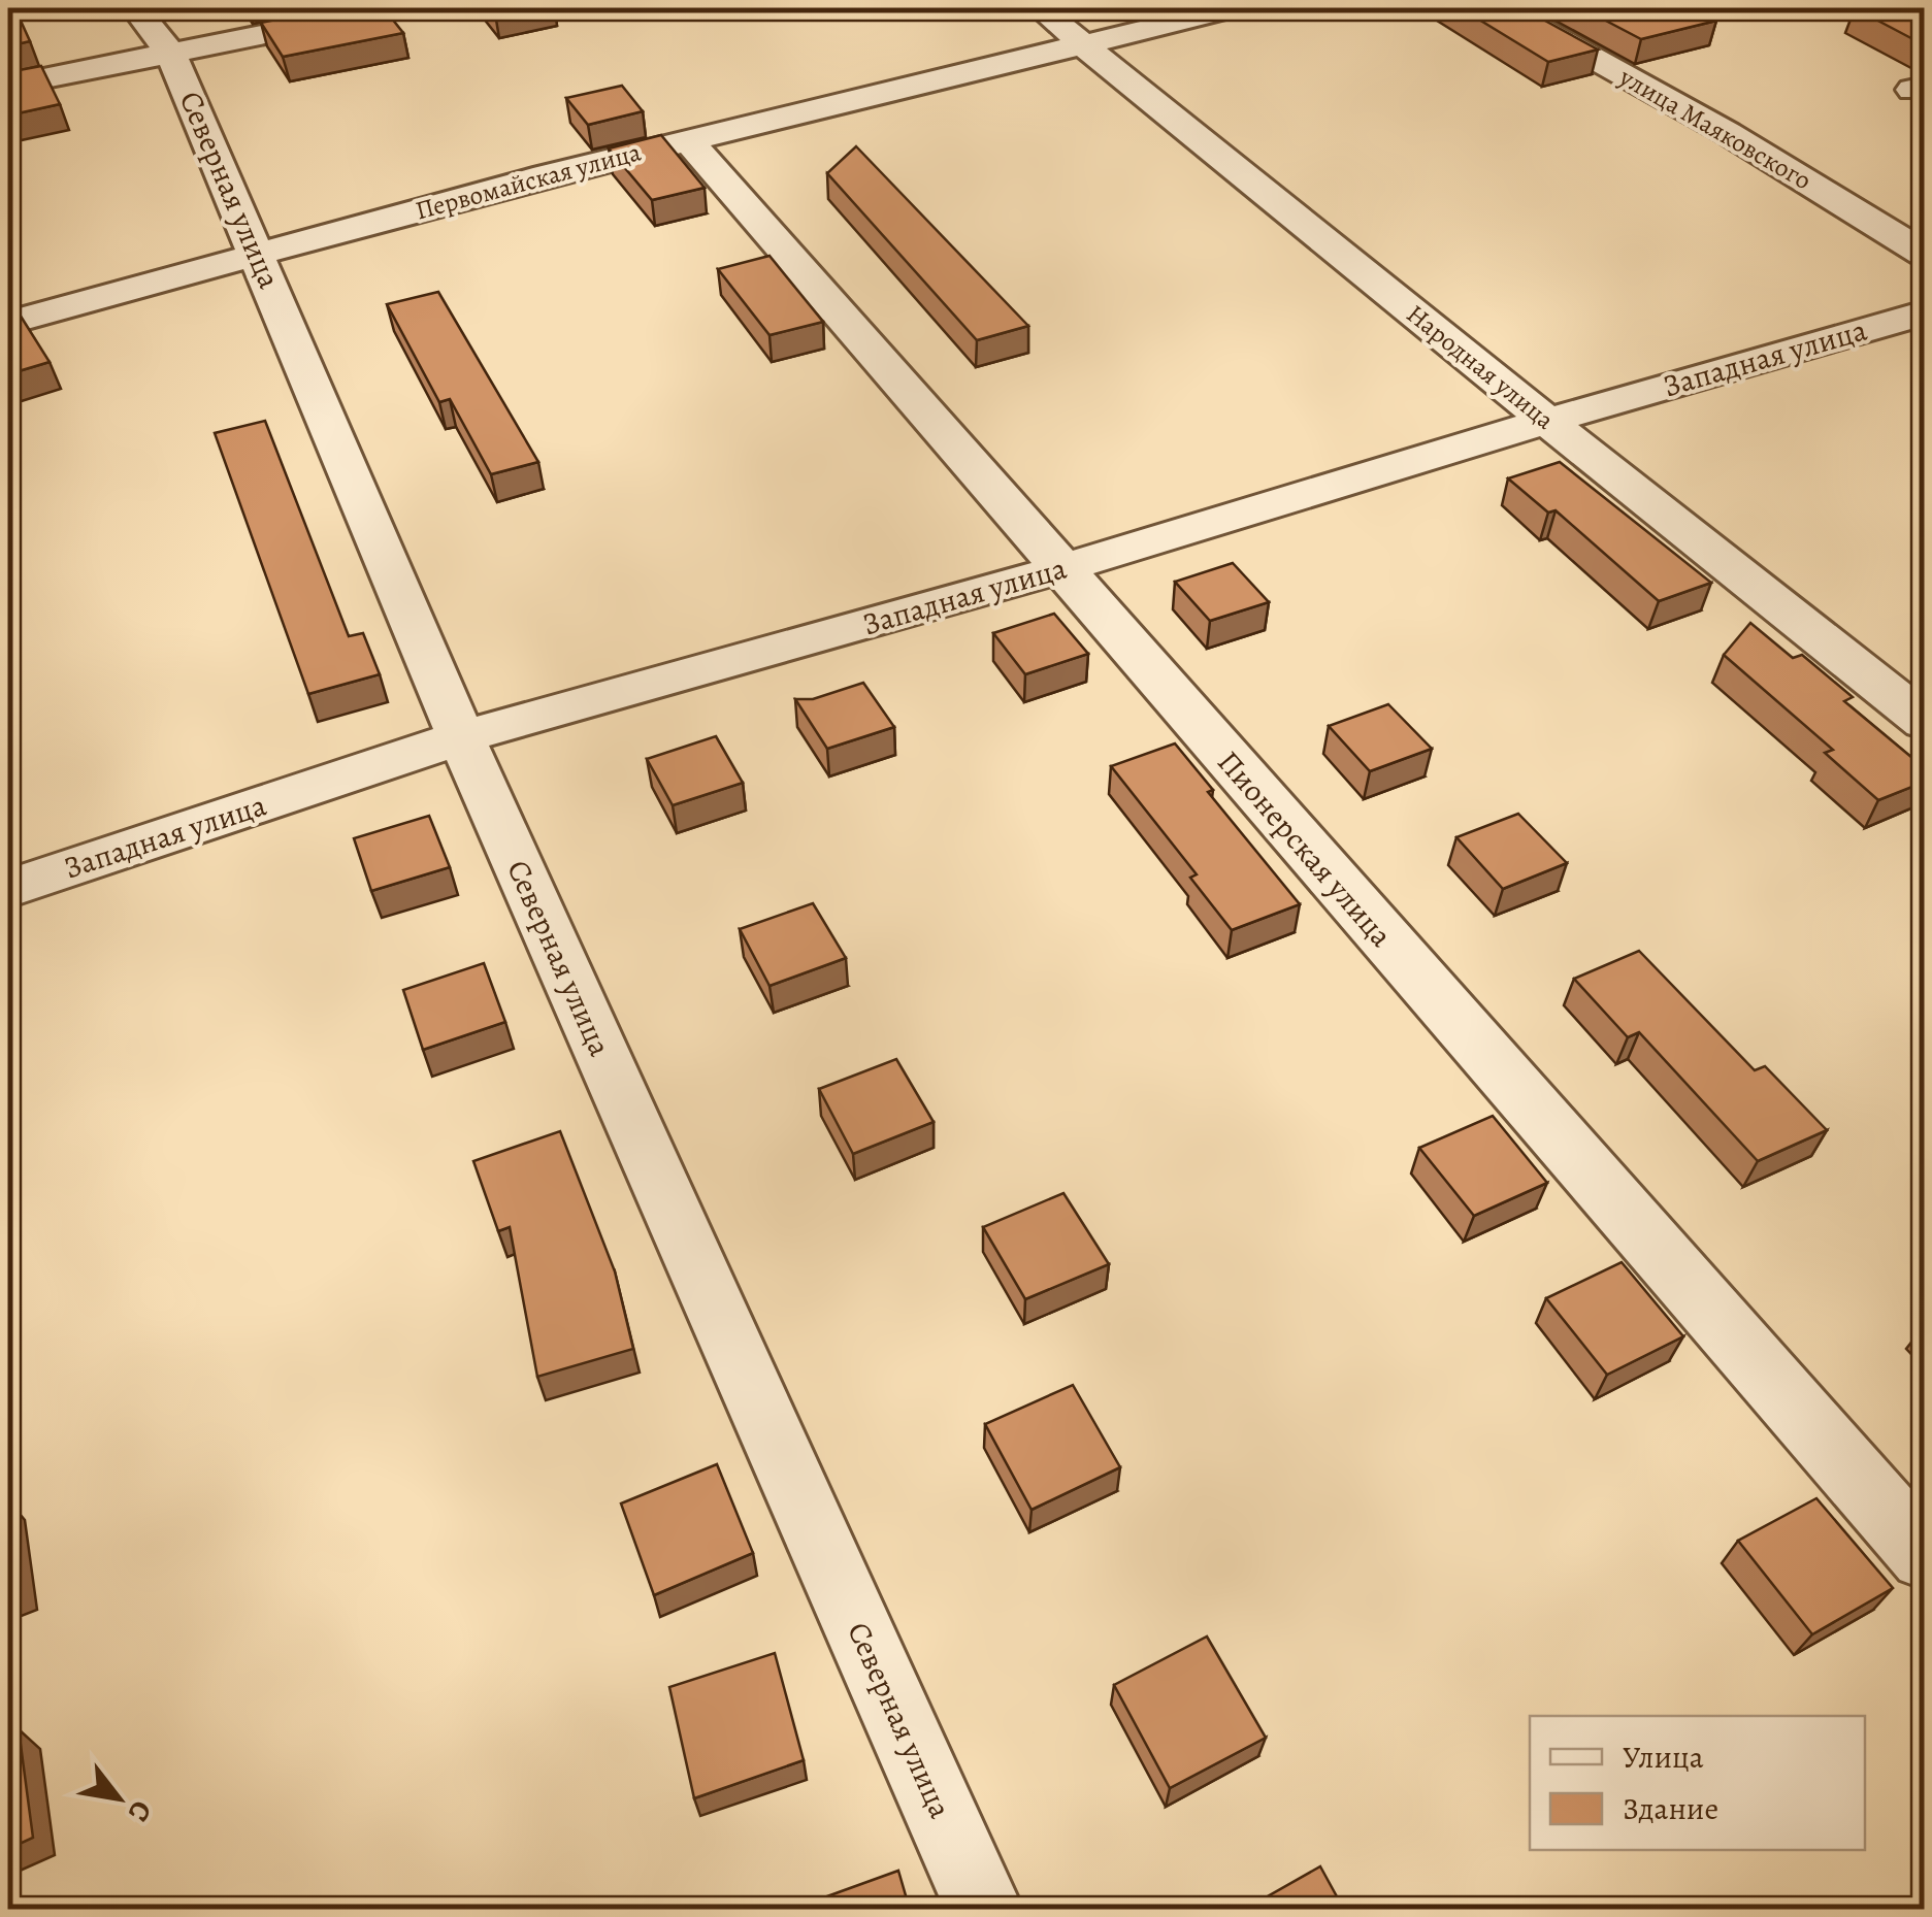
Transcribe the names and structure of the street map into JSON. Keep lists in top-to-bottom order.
{
  "streets": {
    "street": [
      "улица Маяковского",
      "Первомайская улица",
      "Северная улица",
      "Западная улица",
      "Народная улица",
      "Пионерская улица"
    ]
  },
  "crossings": [
    ["Первомайская улица", "Северная улица"],
    ["Первомайская улица", "Народная улица"],
    ["Первомайская улица", "Пионерская улица"],
    ["Северная улица", "Западная улица"],
    ["Западная улица", "Народная улица"],
    ["Западная улица", "Пионерская улица"]
  ],
  "legend": ["Улица", "Здание"],
  "north": "bottom right"
}
